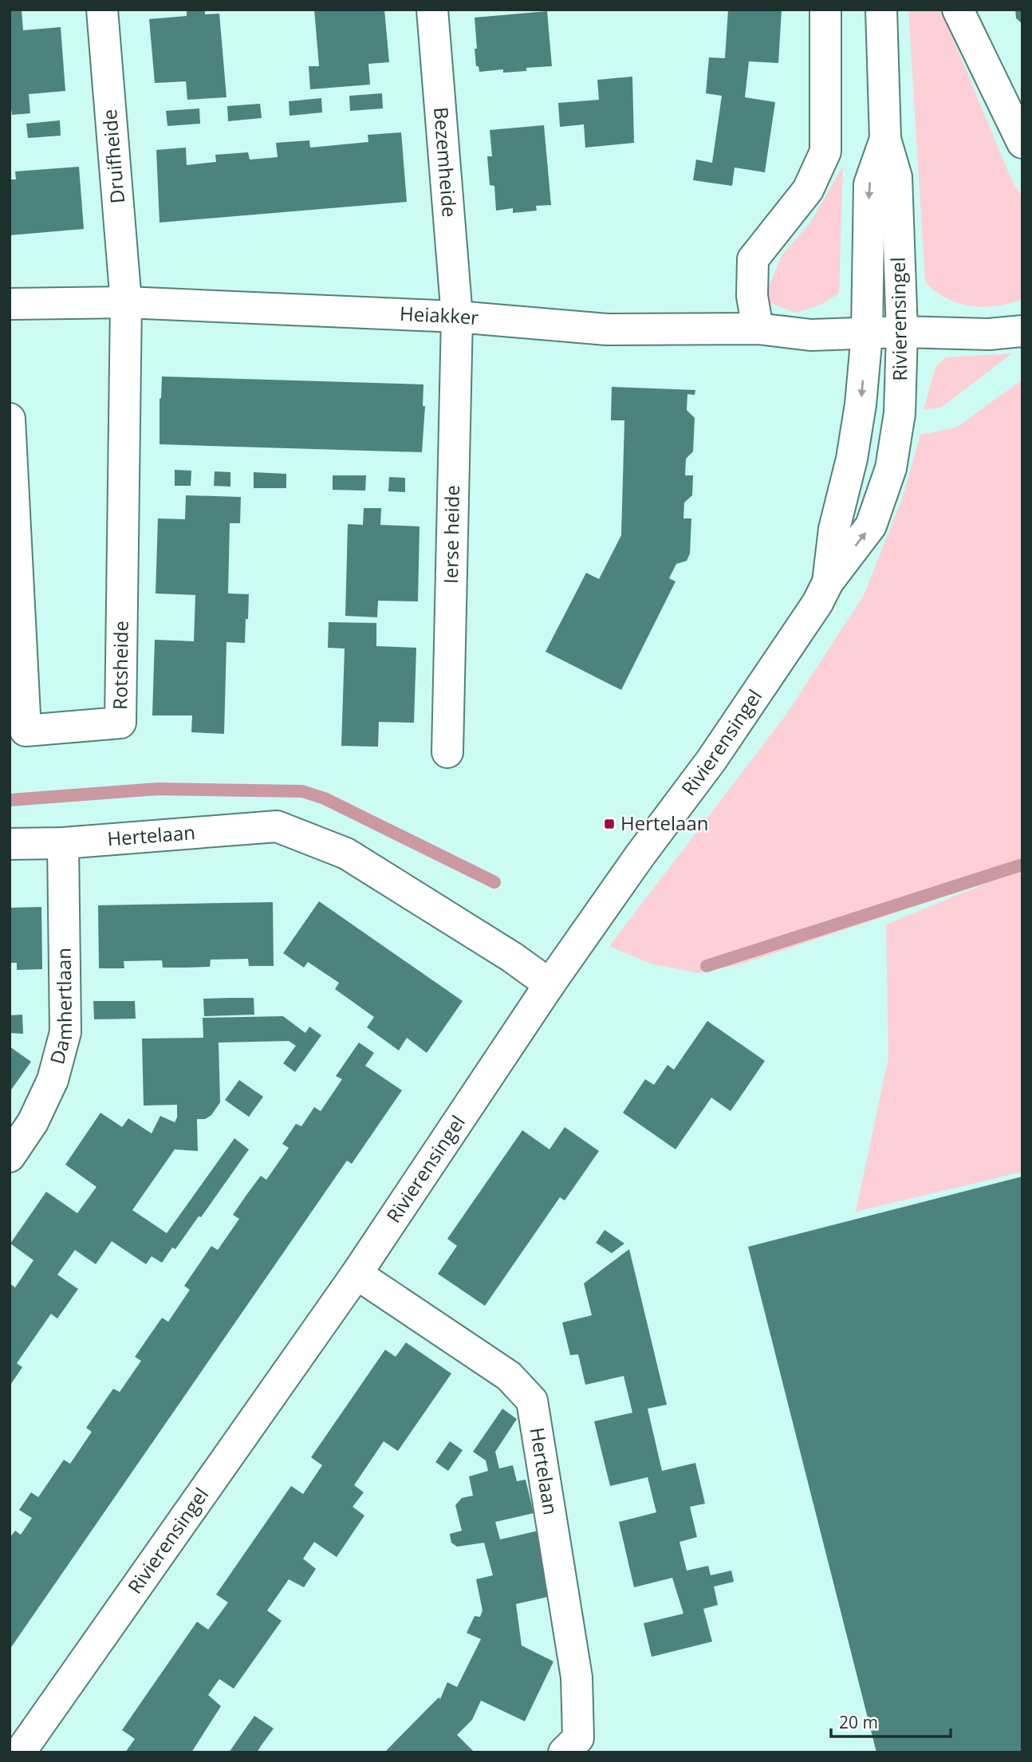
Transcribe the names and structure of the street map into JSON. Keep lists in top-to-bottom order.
{
  "streets": {
    "street": [
      "Druifheide",
      "Bezemheide",
      "Heiakker",
      "Rivierensingel",
      "Ierse heide",
      "Rotsheide",
      "Hertelaan",
      "Damhertlaan"
    ]
  },
  "crossings": [
    ["Druifheide", "Heiakker"],
    ["Druifheide", "Rotsheide"],
    ["Bezemheide", "Heiakker"],
    ["Bezemheide", "Ierse heide"],
    ["Heiakker", "Rivierensingel"],
    ["Heiakker", "Ierse heide"],
    ["Heiakker", "Rotsheide"],
    ["Rivierensingel", "Hertelaan"],
    ["Hertelaan", "Damhertlaan"]
  ],
  "places": {
    "transit": ["Hertelaan"]
  },
  "scale_bar": "20 m"
}
